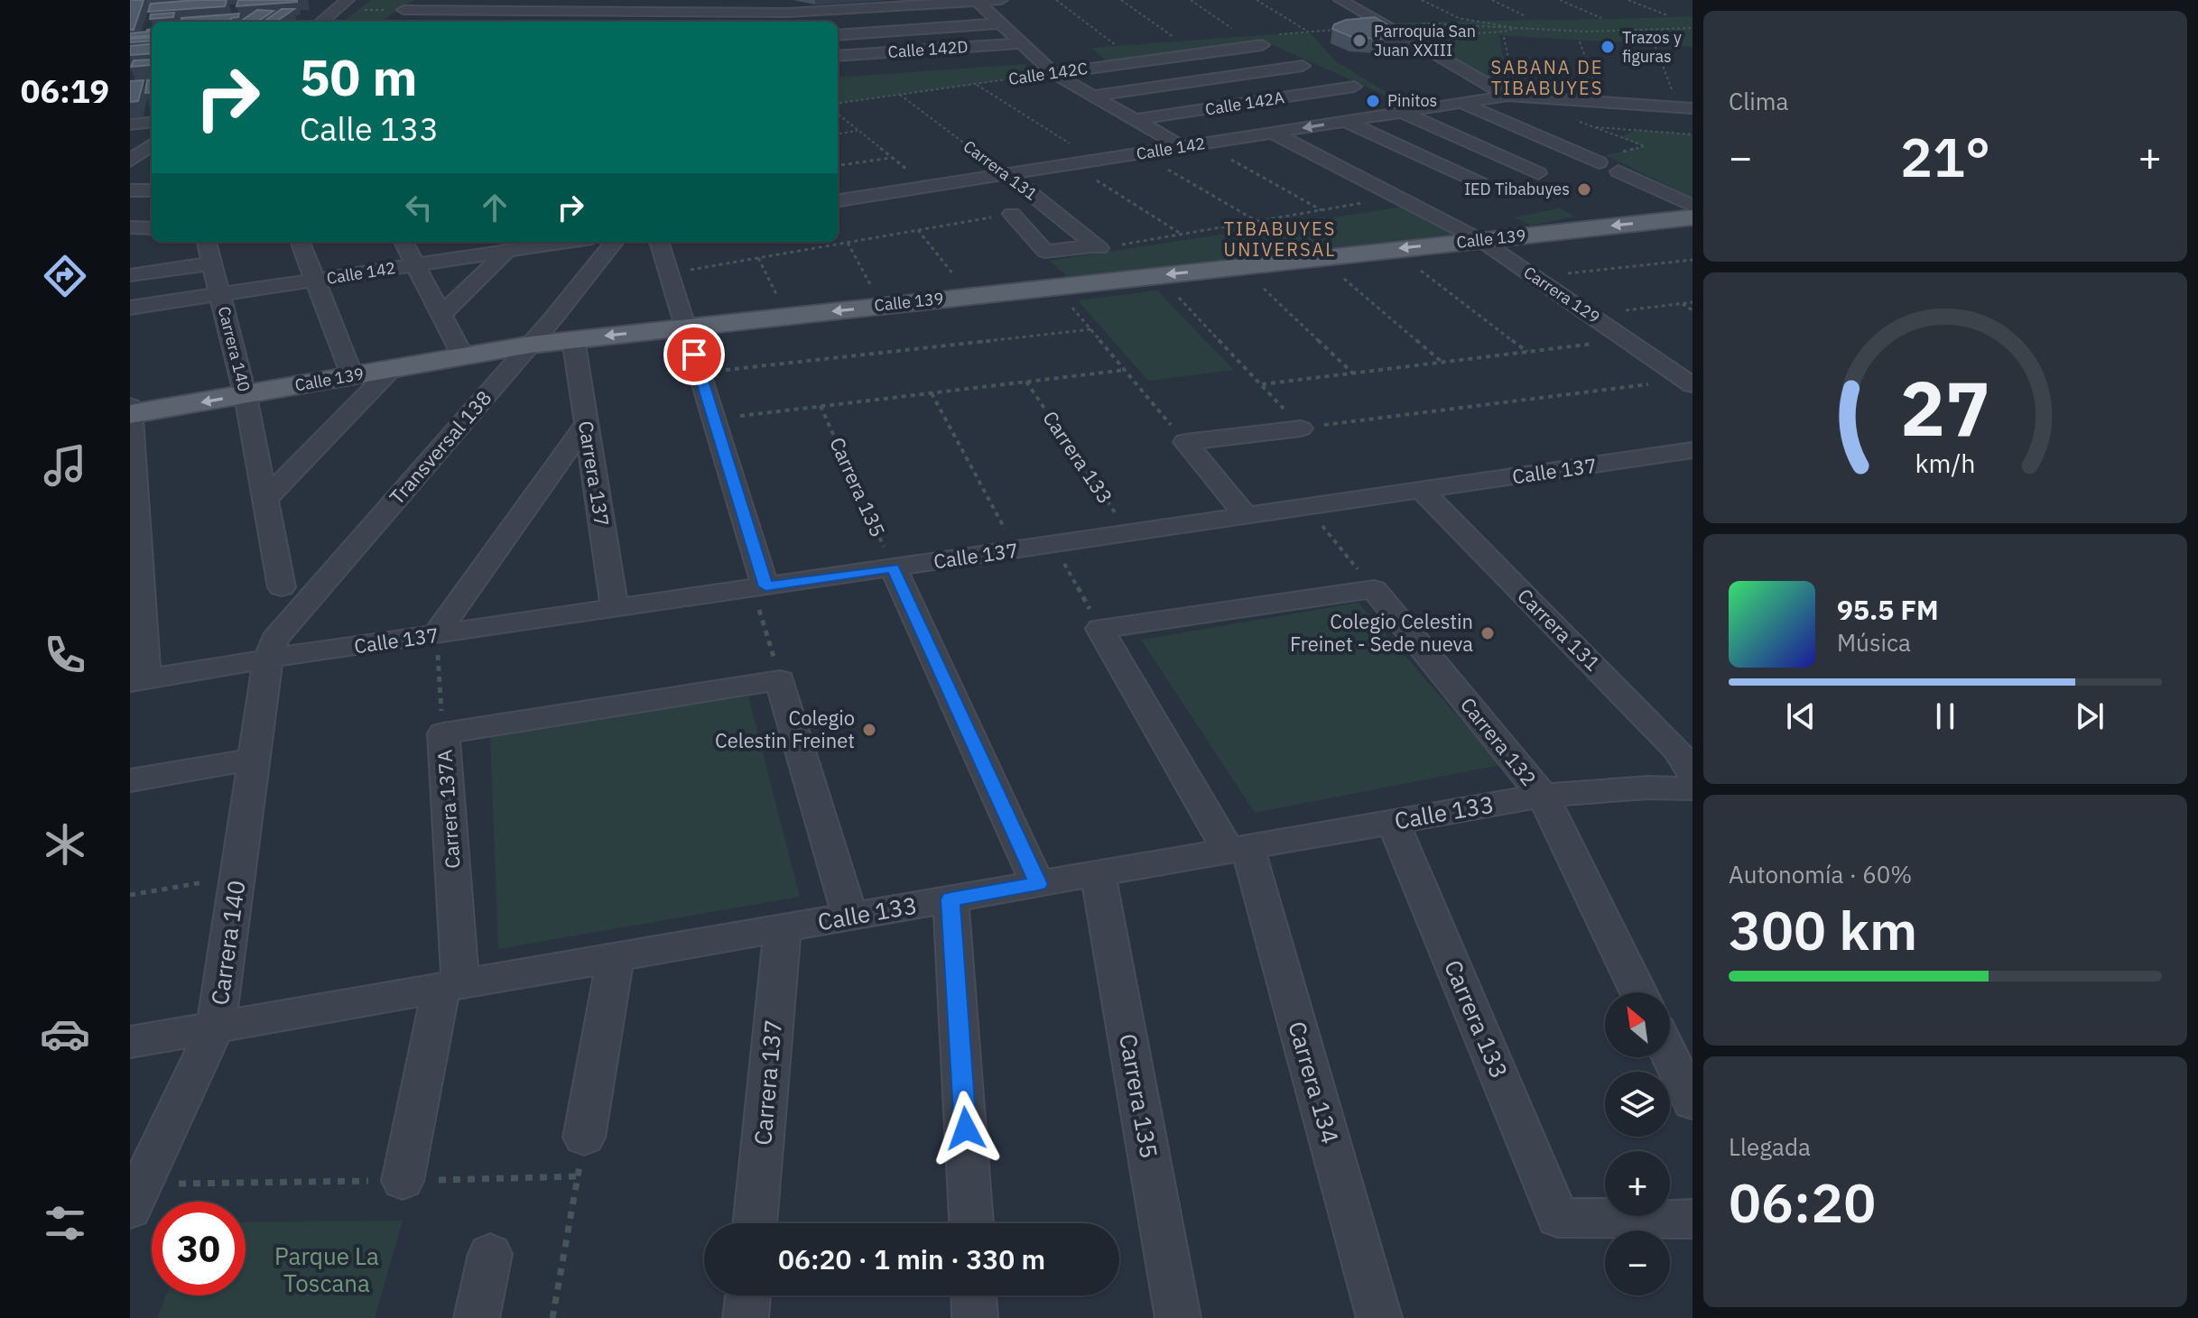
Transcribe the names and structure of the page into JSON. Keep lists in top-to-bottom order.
{
  "streets": {
    "main road": ["Calle 139"],
    "street": [
      "Calle 142D",
      "Calle 142C",
      "Calle 142A",
      "Calle 142",
      "Carrera 131",
      "Carrera 129",
      "Carrera 140",
      "Transversal 138",
      "Carrera 133",
      "Calle 137",
      "Carrera 137",
      "Carrera 135",
      "Carrera 132",
      "Carrera 137A",
      "Calle 133",
      "Carrera 134"
    ]
  },
  "crossings": [
    ["Calle 142C", "Carrera 131"],
    ["Calle 142", "Carrera 131"],
    ["Calle 142", "Carrera 129"],
    ["Calle 142", "Carrera 140"],
    ["Carrera 131", "Calle 137"],
    ["Calle 139", "Carrera 129"],
    ["Calle 139", "Carrera 140"],
    ["Calle 139", "Transversal 138"],
    ["Calle 139", "Carrera 137"],
    ["Carrera 140", "Transversal 138"],
    ["Carrera 140", "Calle 137"],
    ["Carrera 140", "Calle 133"],
    ["Transversal 138", "Calle 137"],
    ["Carrera 133", "Calle 137"],
    ["Carrera 133", "Calle 133"],
    ["Calle 137", "Carrera 137"],
    ["Calle 137", "Carrera 135"],
    ["Calle 137", "Carrera 137A"],
    ["Carrera 137", "Calle 133"],
    ["Carrera 135", "Calle 133"],
    ["Carrera 132", "Calle 133"],
    ["Carrera 137A", "Calle 133"],
    ["Calle 133", "Carrera 134"]
  ],
  "one_way": ["Calle 139"],
  "districts": ["SABANA DE TIBABUYES", "TIBABUYES UNIVERSAL"],
  "parks": ["Parque La Toscana"],
  "places": [
    "Parroquia San Juan XXIII",
    "Trazos y figuras",
    "Pinitos",
    "IED Tibabuyes",
    "Colegio Celestin Freinet - Sede nueva",
    "Colegio Celestin Freinet"
  ],
  "north": "top left",
  "page": {
    "tabs": "06:19",
    "tile": [
      "Clima",
      ["Autonomía · 60%", "300 km"],
      ["Llegada", "06:20"]
    ],
    "turn": ["50 m", "Calle 133"],
    "heat": ["−", "21°", "+"],
    "song": ["95.5 FM", "Música"],
    "map_buttons": ["+", "−"],
    "limit": "30",
    "trip": "06:20 · 1 min · 330 m",
    "gauge": ["27", "km/h"]
  }
}
